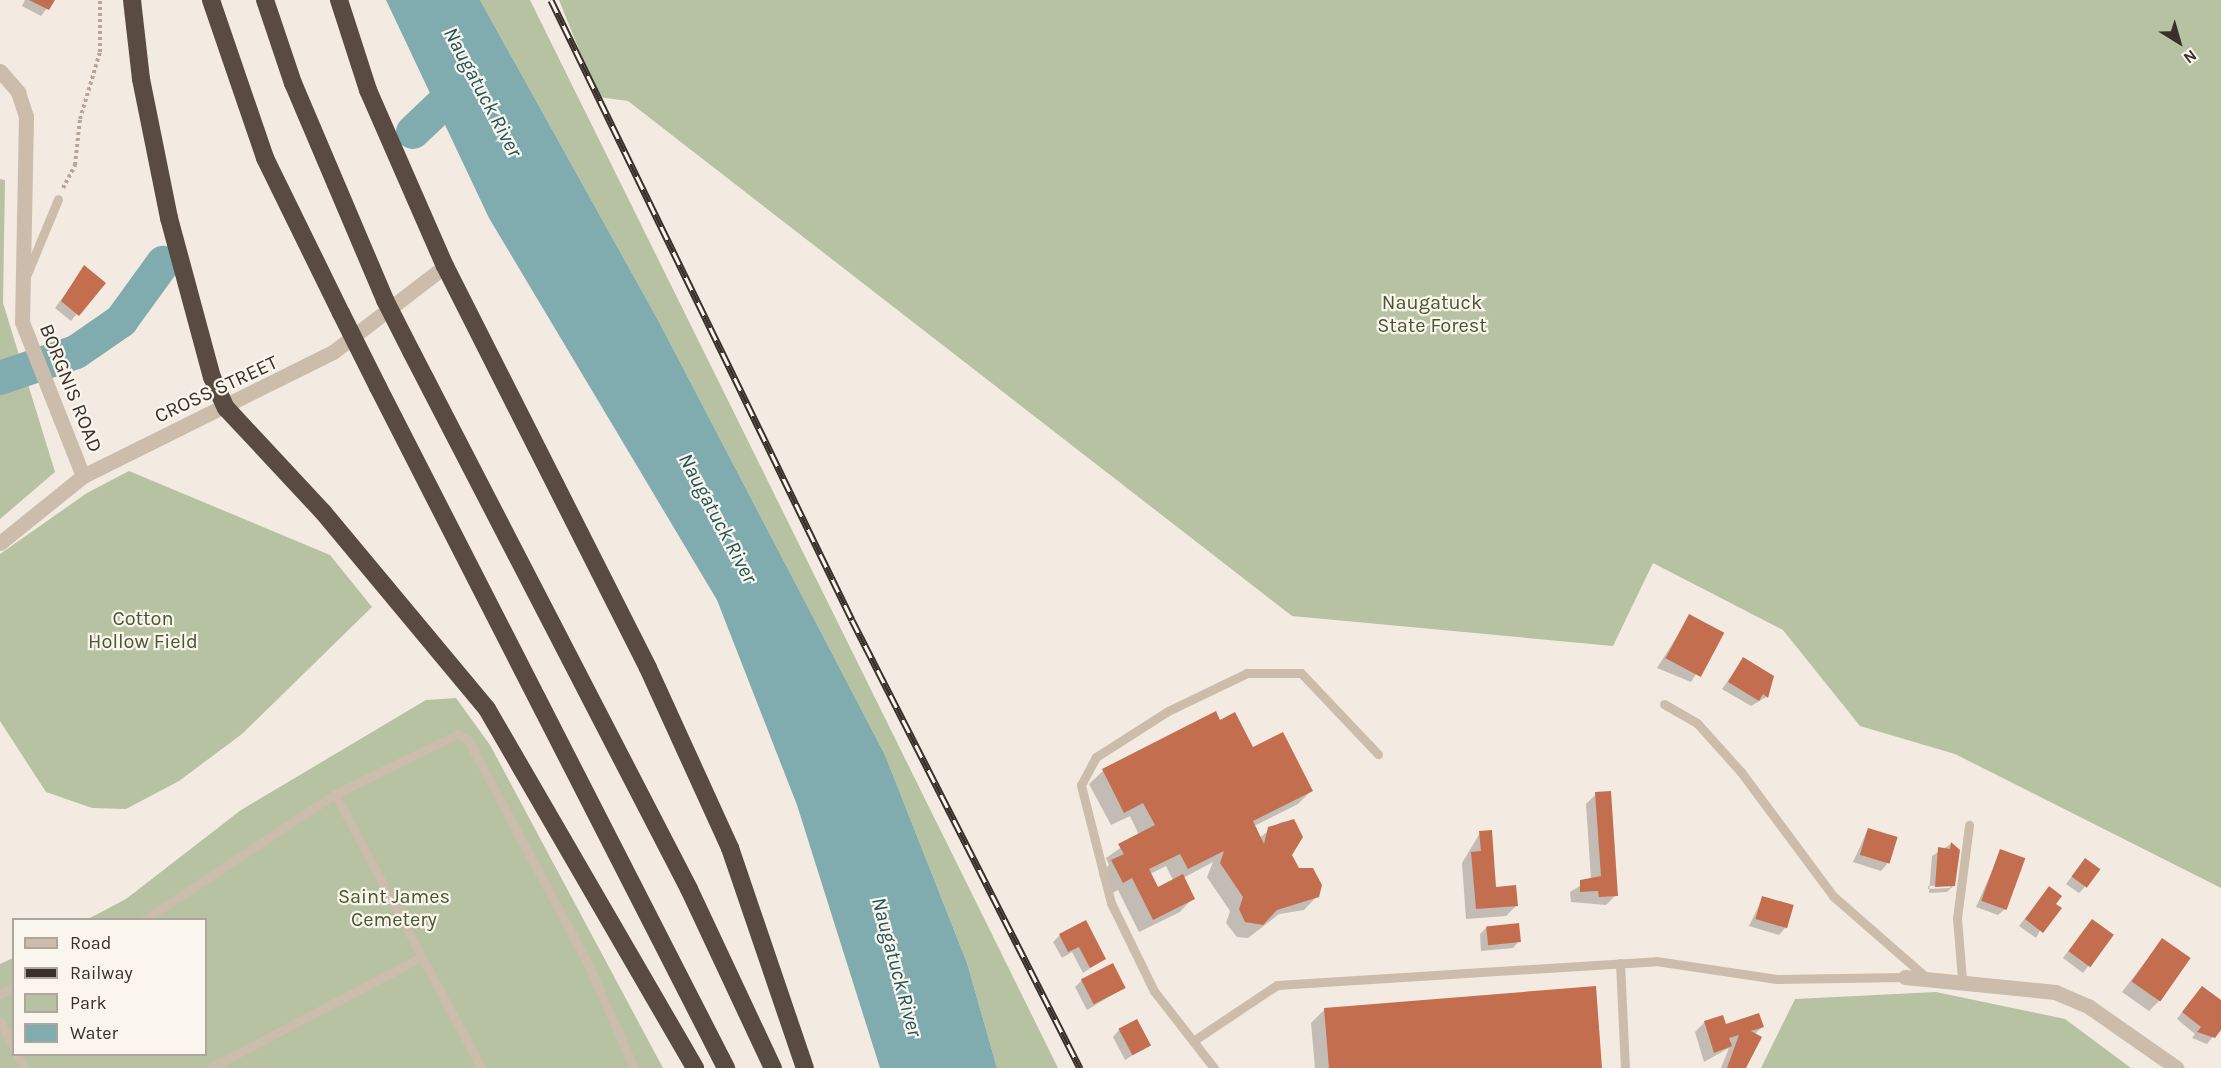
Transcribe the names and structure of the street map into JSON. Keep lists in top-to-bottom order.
{
  "streets": {
    "street": ["BORGNIS ROAD", "CROSS STREET"]
  },
  "crossings": [
    ["BORGNIS ROAD", "CROSS STREET"]
  ],
  "water": ["Naugatuck River"],
  "parks": ["Naugatuck State Forest", "Cotton Hollow Field", "Saint James Cemetery"],
  "legend": [
    "Road",
    "Railway",
    "Park",
    "Water"
  ],
  "north": "bottom right"
}
